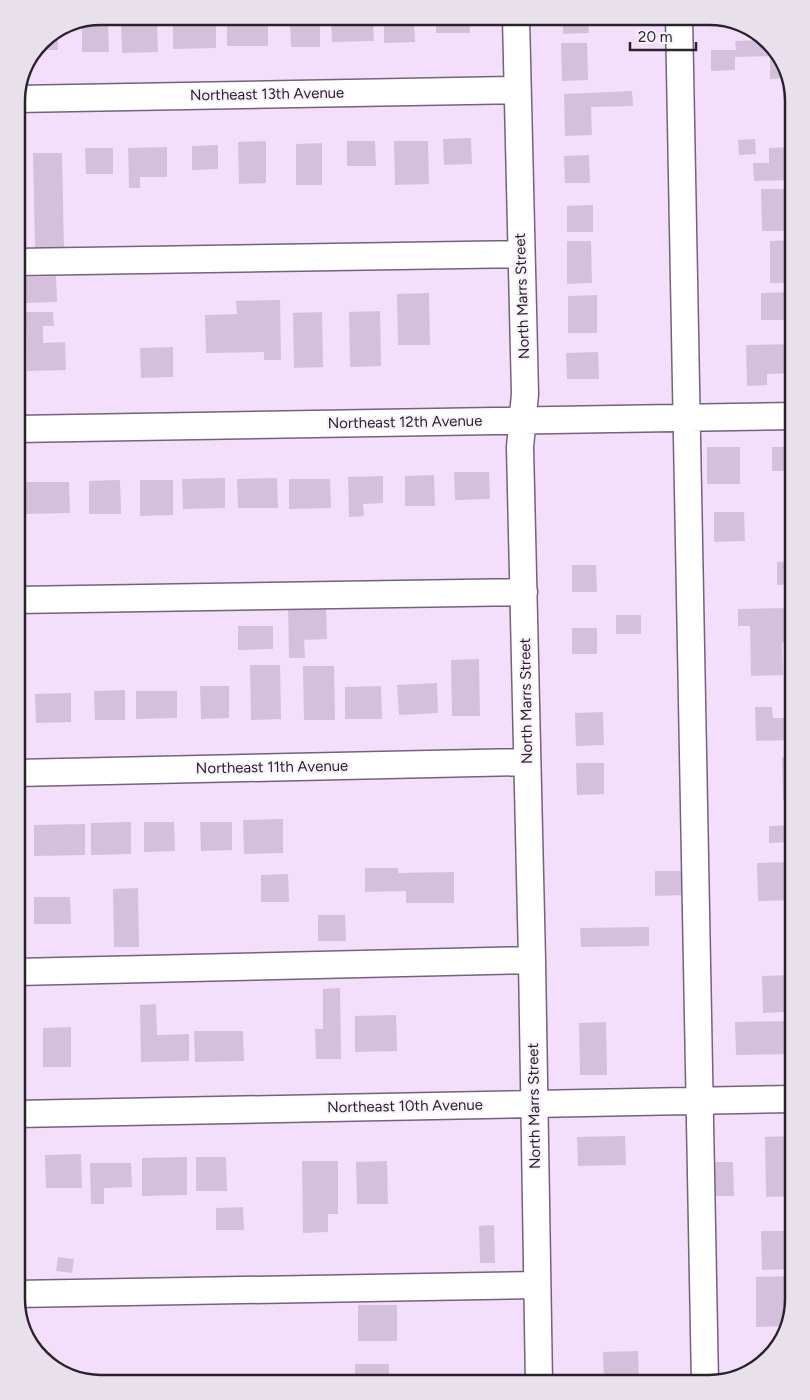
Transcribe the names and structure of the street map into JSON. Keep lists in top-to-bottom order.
{
  "streets": {
    "street": [
      "Northeast 13th Avenue",
      "North Marrs Street",
      "Northeast 12th Avenue",
      "Northeast 11th Avenue",
      "Northeast 10th Avenue"
    ]
  },
  "crossings": [
    ["Northeast 13th Avenue", "North Marrs Street"],
    ["North Marrs Street", "Northeast 12th Avenue"],
    ["North Marrs Street", "Northeast 11th Avenue"],
    ["North Marrs Street", "Northeast 10th Avenue"]
  ],
  "scale_bar": "20 m"
}
